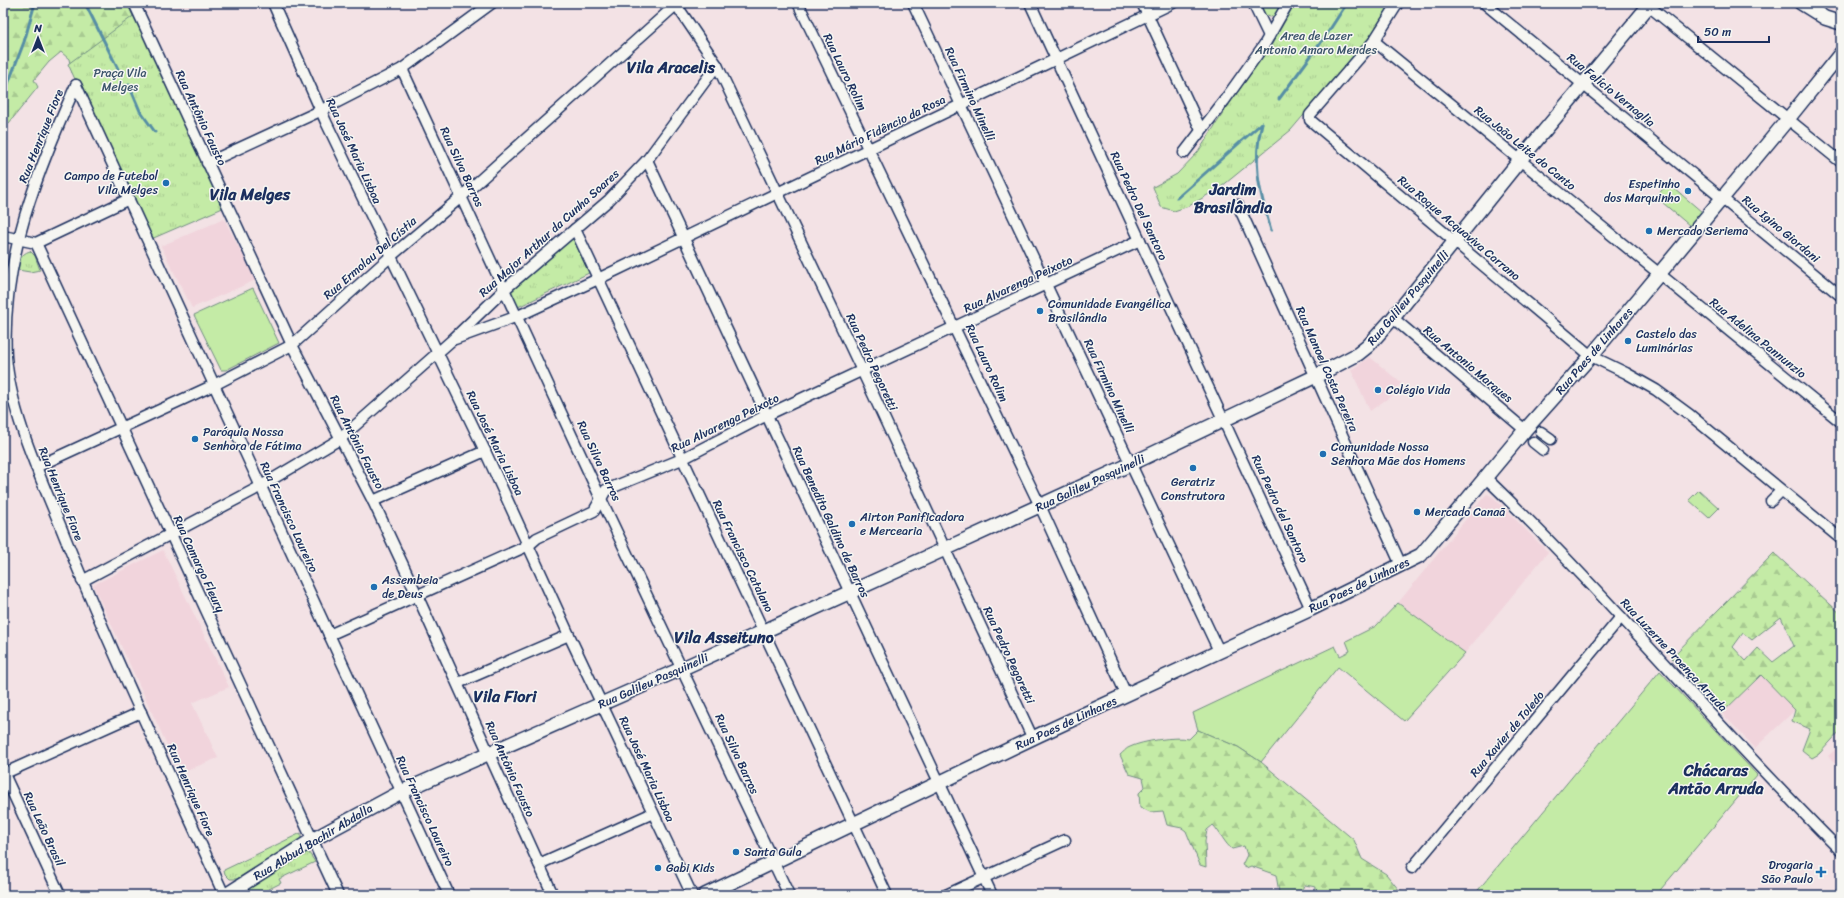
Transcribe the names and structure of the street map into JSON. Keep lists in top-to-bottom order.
{
  "streets": {
    "street": [
      "Rua Lauro Rolim",
      "Rua Felício Vernaglia",
      "Rua Firmino Minelli",
      "Rua Antônio Fausto",
      "Rua Mário Fidêncio da Rosa",
      "Rua Henrique Fiore",
      "Rua João Leite do Canto",
      "Rua José Maria Lisboa",
      "Rua Silva Barros",
      "Rua Pedro Del Santoro",
      "Rua Roque Acquaviva Carrano",
      "Rua Igino Giordani",
      "Rua Major Arthur da Cunha Soares",
      "Rua Ermolau Del Cístia",
      "Rua Alvarenga Peixoto",
      "Rua Galileu Pasquinelli",
      "Rua Adelina Pannunzio",
      "Rua Paes de Linhares",
      "Rua Pedro Pegoretti",
      "Rua Antonio Marques",
      "Rua Manoel Costa Pereira",
      "Rua Pedro del Santoro",
      "Rua Francisco Loureiro",
      "Rua Benedito Galdino de Barros",
      "Rua Francisco Catalano",
      "Rua Camargo Fleury",
      "Rua Luzerne Proença Arruda",
      "Rua Xavier de Toledo",
      "Rua Leão Brasil",
      "Rua Abbud Bachir Abdalla"
    ]
  },
  "crossings": [
    ["Rua Lauro Rolim", "Rua Mário Fidêncio da Rosa"],
    ["Rua Lauro Rolim", "Rua Alvarenga Peixoto"],
    ["Rua Lauro Rolim", "Rua Galileu Pasquinelli"],
    ["Rua Lauro Rolim", "Rua Paes de Linhares"],
    ["Rua Felício Vernaglia", "Rua Igino Giordani"],
    ["Rua Felício Vernaglia", "Rua Galileu Pasquinelli"],
    ["Rua Felício Vernaglia", "Rua Paes de Linhares"],
    ["Rua Firmino Minelli", "Rua Mário Fidêncio da Rosa"],
    ["Rua Firmino Minelli", "Rua Alvarenga Peixoto"],
    ["Rua Firmino Minelli", "Rua Galileu Pasquinelli"],
    ["Rua Firmino Minelli", "Rua Paes de Linhares"],
    ["Rua Antônio Fausto", "Rua Major Arthur da Cunha Soares"],
    ["Rua Antônio Fausto", "Rua Ermolau Del Cístia"],
    ["Rua Antônio Fausto", "Rua Alvarenga Peixoto"],
    ["Rua Antônio Fausto", "Rua Galileu Pasquinelli"],
    ["Rua Mário Fidêncio da Rosa", "Rua Pedro Del Santoro"],
    ["Rua Mário Fidêncio da Rosa", "Rua Major Arthur da Cunha Soares"],
    ["Rua Mário Fidêncio da Rosa", "Rua Pedro Pegoretti"],
    ["Rua Mário Fidêncio da Rosa", "Rua Benedito Galdino de Barros"],
    ["Rua Mário Fidêncio da Rosa", "Rua Francisco Catalano"],
    ["Rua Henrique Fiore", "Rua Major Arthur da Cunha Soares"],
    ["Rua Henrique Fiore", "Rua Ermolau Del Cístia"],
    ["Rua Henrique Fiore", "Rua Francisco Loureiro"],
    ["Rua Henrique Fiore", "Rua Abbud Bachir Abdalla"],
    ["Rua João Leite do Canto", "Rua Roque Acquaviva Carrano"],
    ["Rua João Leite do Canto", "Rua Galileu Pasquinelli"],
    ["Rua João Leite do Canto", "Rua Adelina Pannunzio"],
    ["Rua João Leite do Canto", "Rua Paes de Linhares"],
    ["Rua José Maria Lisboa", "Rua Major Arthur da Cunha Soares"],
    ["Rua José Maria Lisboa", "Rua Ermolau Del Cístia"],
    ["Rua José Maria Lisboa", "Rua Alvarenga Peixoto"],
    ["Rua José Maria Lisboa", "Rua Galileu Pasquinelli"],
    ["Rua Silva Barros", "Rua Major Arthur da Cunha Soares"],
    ["Rua Silva Barros", "Rua Ermolau Del Cístia"],
    ["Rua Silva Barros", "Rua Alvarenga Peixoto"],
    ["Rua Silva Barros", "Rua Galileu Pasquinelli"],
    ["Rua Silva Barros", "Rua Paes de Linhares"],
    ["Rua Pedro Del Santoro", "Rua Alvarenga Peixoto"],
    ["Rua Pedro Del Santoro", "Rua Galileu Pasquinelli"],
    ["Rua Pedro Del Santoro", "Rua Pedro del Santoro"],
    ["Rua Roque Acquaviva Carrano", "Rua Galileu Pasquinelli"],
    ["Rua Roque Acquaviva Carrano", "Rua Paes de Linhares"],
    ["Rua Igino Giordani", "Rua Paes de Linhares"],
    ["Rua Major Arthur da Cunha Soares", "Rua Pedro Pegoretti"],
    ["Rua Major Arthur da Cunha Soares", "Rua Francisco Loureiro"],
    ["Rua Major Arthur da Cunha Soares", "Rua Benedito Galdino de Barros"],
    ["Rua Major Arthur da Cunha Soares", "Rua Francisco Catalano"],
    ["Rua Major Arthur da Cunha Soares", "Rua Camargo Fleury"],
    ["Rua Ermolau Del Cístia", "Rua Pedro Pegoretti"],
    ["Rua Ermolau Del Cístia", "Rua Francisco Loureiro"],
    ["Rua Ermolau Del Cístia", "Rua Camargo Fleury"],
    ["Rua Alvarenga Peixoto", "Rua Pedro Pegoretti"],
    ["Rua Alvarenga Peixoto", "Rua Francisco Loureiro"],
    ["Rua Alvarenga Peixoto", "Rua Benedito Galdino de Barros"],
    ["Rua Alvarenga Peixoto", "Rua Francisco Catalano"],
    ["Rua Galileu Pasquinelli", "Rua Pedro Pegoretti"],
    ["Rua Galileu Pasquinelli", "Rua Antonio Marques"],
    ["Rua Galileu Pasquinelli", "Rua Manoel Costa Pereira"],
    ["Rua Galileu Pasquinelli", "Rua Pedro del Santoro"],
    ["Rua Galileu Pasquinelli", "Rua Francisco Loureiro"],
    ["Rua Galileu Pasquinelli", "Rua Benedito Galdino de Barros"],
    ["Rua Galileu Pasquinelli", "Rua Francisco Catalano"],
    ["Rua Galileu Pasquinelli", "Rua Abbud Bachir Abdalla"],
    ["Rua Adelina Pannunzio", "Rua Paes de Linhares"],
    ["Rua Paes de Linhares", "Rua Pedro Pegoretti"],
    ["Rua Paes de Linhares", "Rua Antonio Marques"],
    ["Rua Paes de Linhares", "Rua Manoel Costa Pereira"],
    ["Rua Paes de Linhares", "Rua Pedro del Santoro"],
    ["Rua Paes de Linhares", "Rua Benedito Galdino de Barros"],
    ["Rua Paes de Linhares", "Rua Francisco Catalano"],
    ["Rua Paes de Linhares", "Rua Luzerne Proença Arruda"],
    ["Rua Francisco Loureiro", "Rua Abbud Bachir Abdalla"],
    ["Rua Camargo Fleury", "Rua Abbud Bachir Abdalla"],
    ["Rua Luzerne Proença Arruda", "Rua Xavier de Toledo"]
  ],
  "districts": [
    "Vila Aracelis",
    "Jardim Brasilândia",
    "Vila Melges",
    "Vila Asseituno",
    "Vila Fiori",
    "Chácaras Antão Arruda"
  ],
  "parks": ["Area de Lazer Antonio Amaro Mendes", "Praça Vila Melges"],
  "places": {
    "other": [
      "Campo de Futebol Vila Melges",
      "Espetinho dos Marquinho",
      "Mercado Seriema",
      "Comunidade Evangélica Brasilândia",
      "Castelo das Luminárias",
      "Colégio Vida",
      "Paróquia Nossa Senhora de Fátima",
      "Comunidade Nossa Senhora Mãe dos Homens",
      "Geratriz Construtora",
      "Mercado Canaã",
      "Airton Panificadora e Mercearia",
      "Assembeia de Deus",
      "Santa Gula",
      "Gabi Kids"
    ],
    "health": ["Drogaria São Paulo"]
  },
  "scale_bar": "50 m",
  "north": "top"
}
